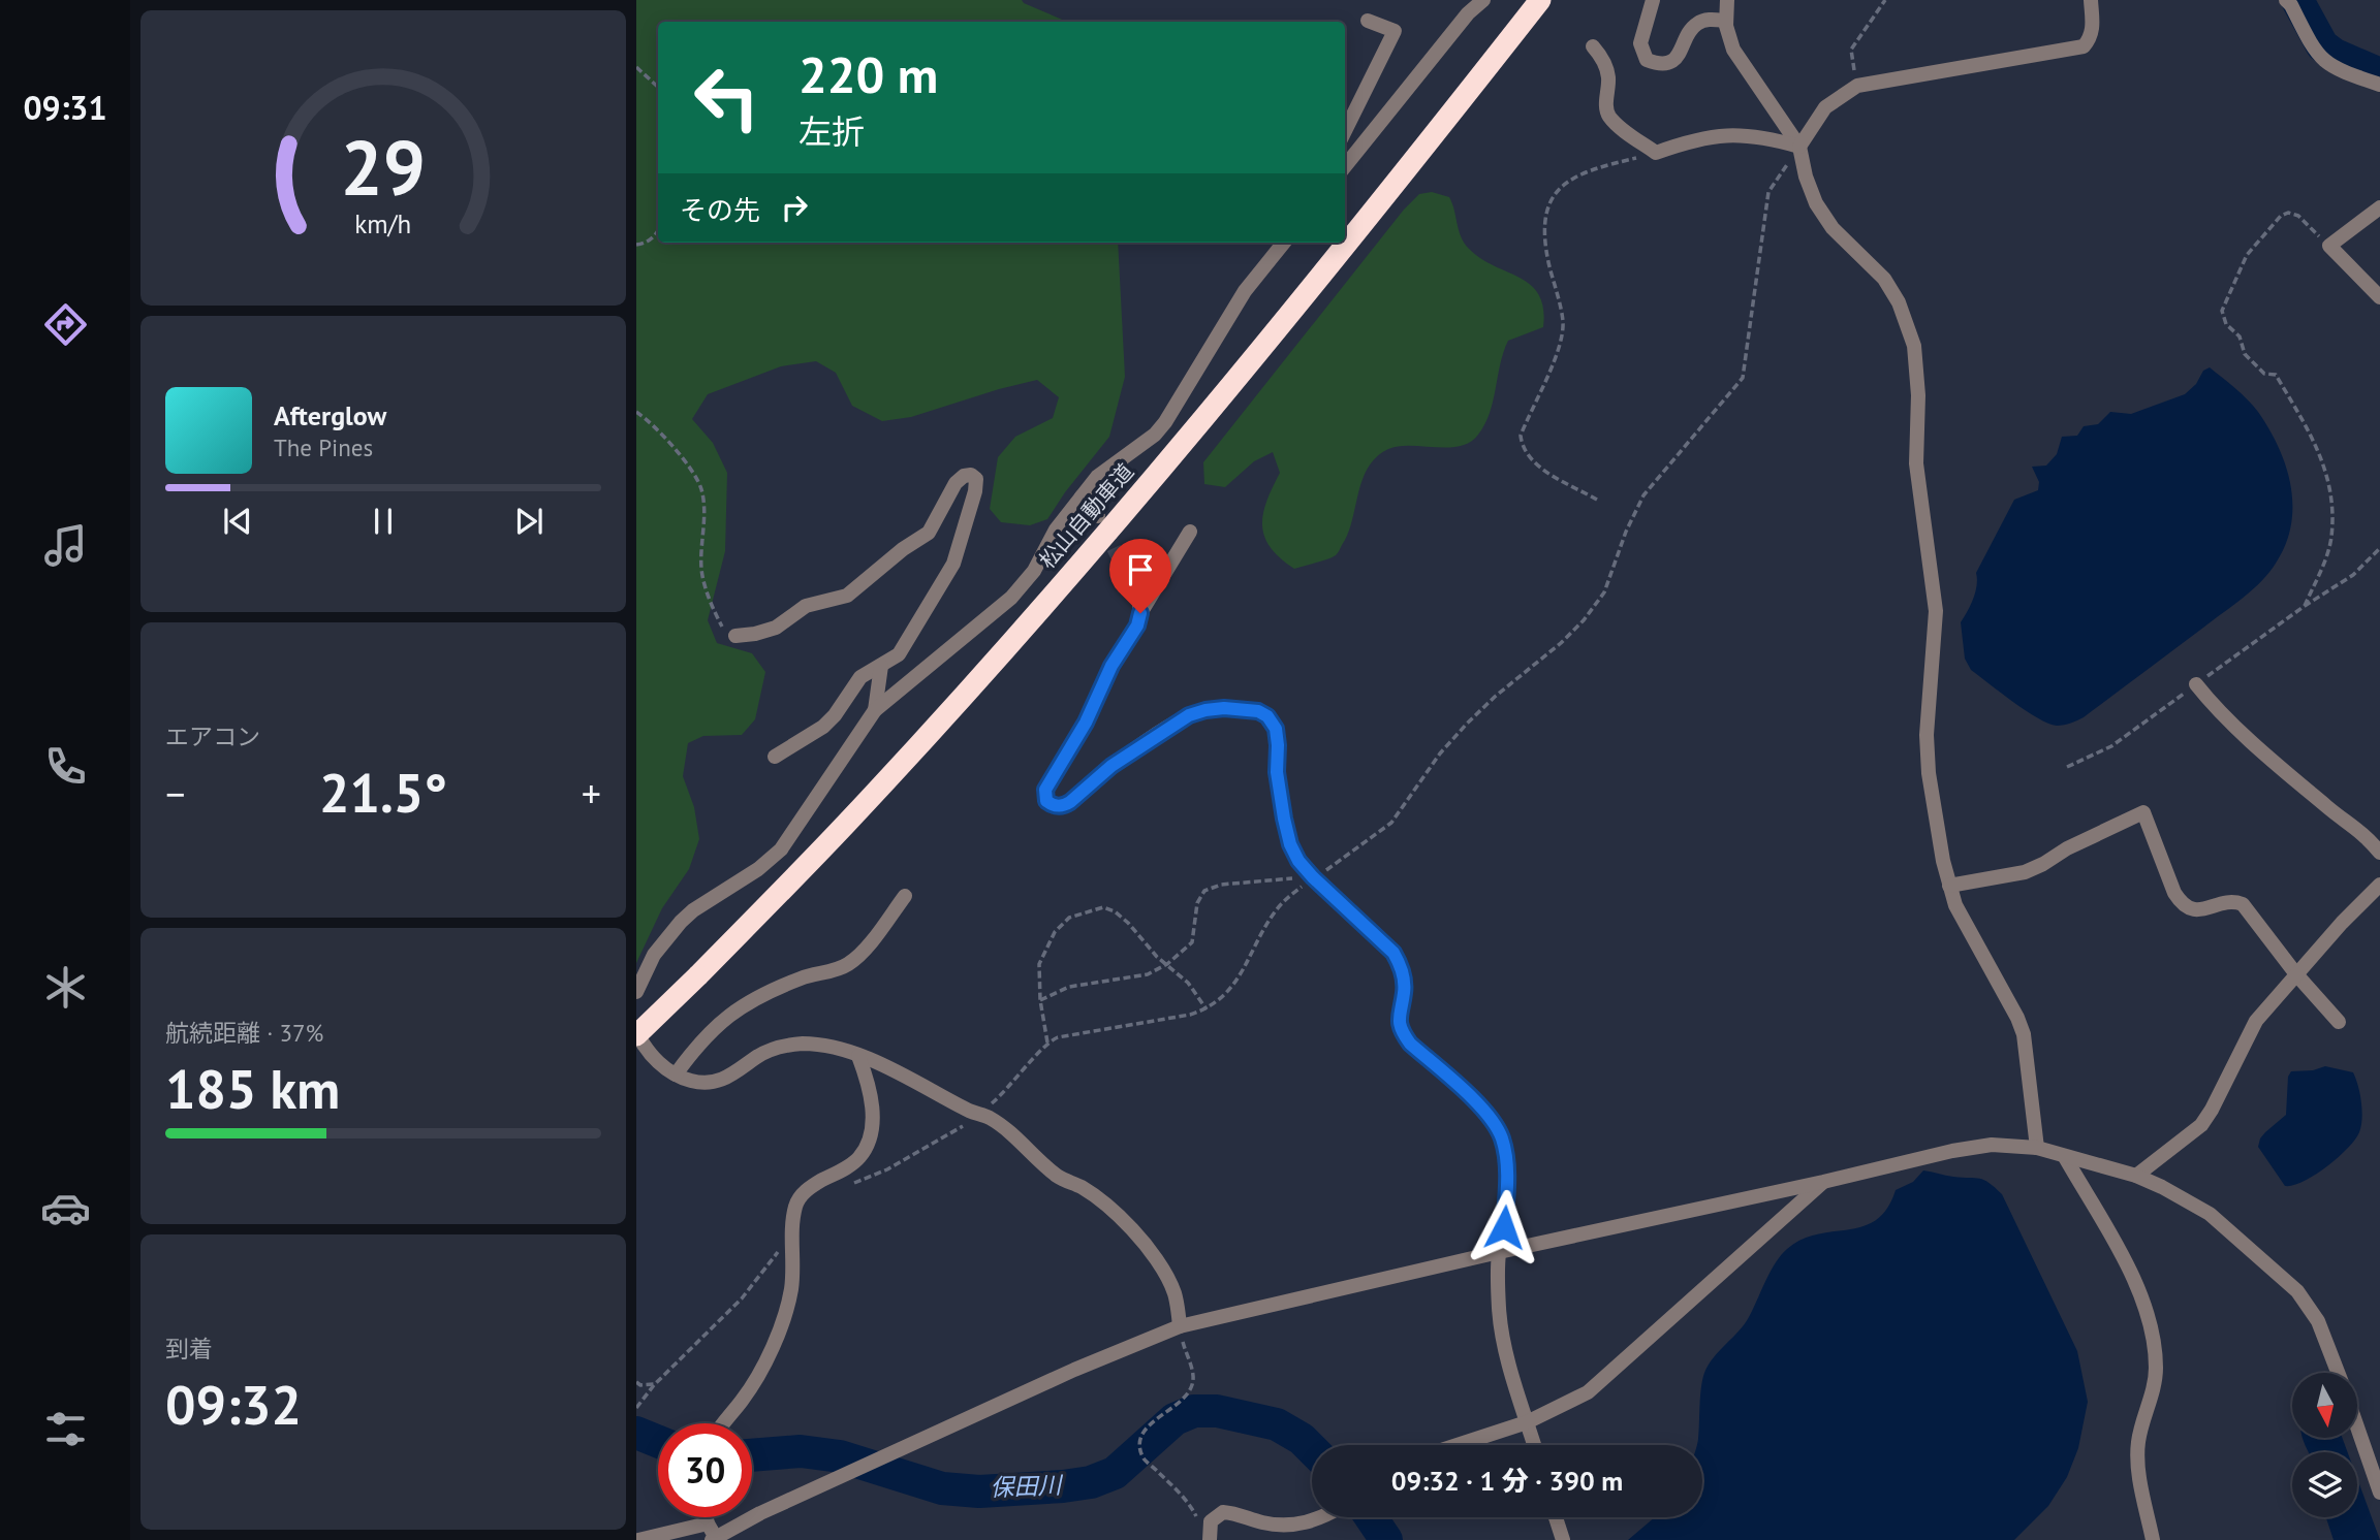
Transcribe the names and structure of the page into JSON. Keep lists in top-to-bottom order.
{
  "streets": {
    "highway": ["松山自動車道"]
  },
  "water": ["保田川"],
  "north": "bottom",
  "page": {
    "tabs": "09:31",
    "turn": ["220 m", "左折"],
    "then": "その先",
    "song": ["Afterglow", "The Pines"],
    "tile": [
      "エアコン",
      ["航続距離 · 37%", "185 km"],
      ["到着", "09:32"]
    ],
    "heat": ["−", "21.5°", "+"],
    "limit": "30",
    "trip": "09:32 · 1 分 · 390 m",
    "gauge": ["29", "km/h"]
  }
}
